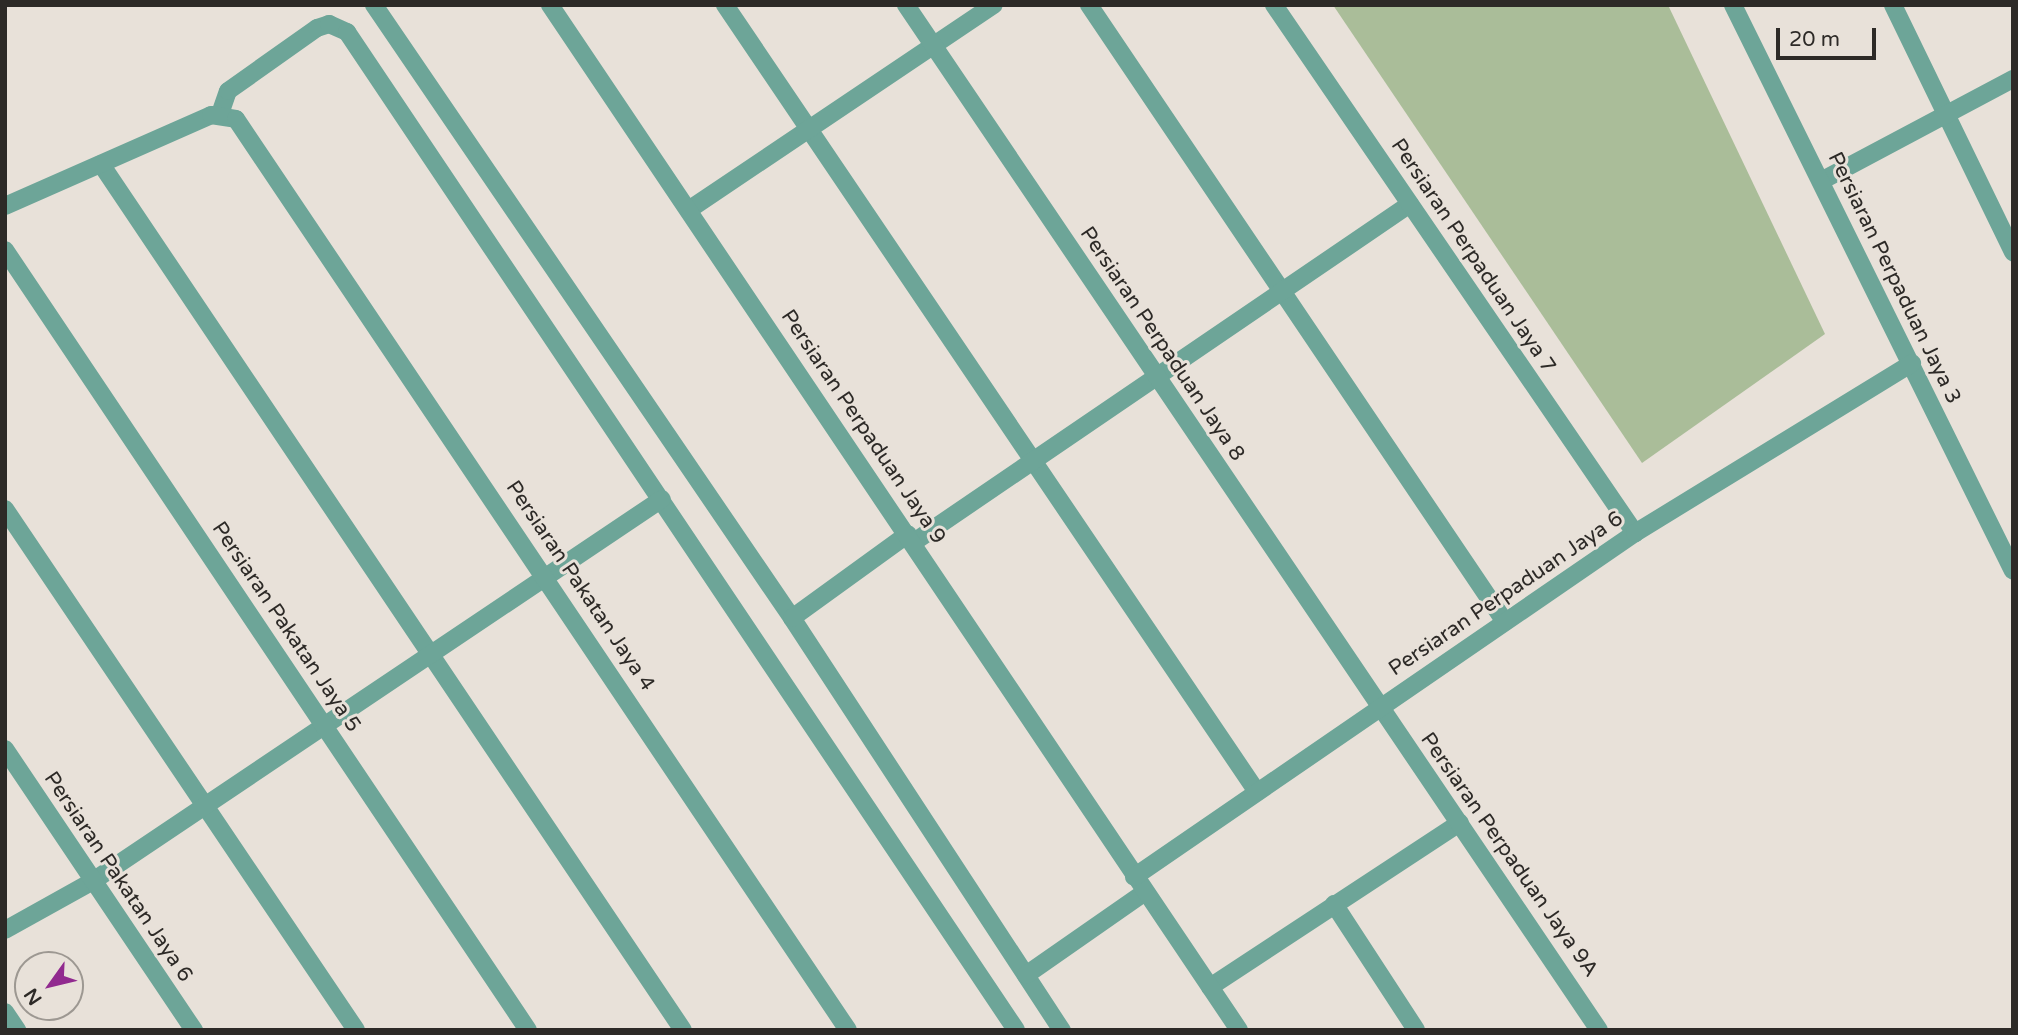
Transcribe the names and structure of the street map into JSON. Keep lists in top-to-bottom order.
{
  "streets": {
    "street": [
      "Persiaran Perpaduan Jaya 7",
      "Persiaran Perpaduan Jaya 3",
      "Persiaran Perpaduan Jaya 8",
      "Persiaran Perpaduan Jaya 9",
      "Persiaran Pakatan Jaya 4",
      "Persiaran Perpaduan Jaya 6",
      "Persiaran Pakatan Jaya 5",
      "Persiaran Perpaduan Jaya 9A",
      "Persiaran Pakatan Jaya 6"
    ]
  },
  "crossings": [
    ["Persiaran Perpaduan Jaya 7", "Persiaran Perpaduan Jaya 6"],
    ["Persiaran Perpaduan Jaya 3", "Persiaran Perpaduan Jaya 6"],
    ["Persiaran Perpaduan Jaya 8", "Persiaran Perpaduan Jaya 6"],
    ["Persiaran Perpaduan Jaya 8", "Persiaran Perpaduan Jaya 9A"],
    ["Persiaran Perpaduan Jaya 9", "Persiaran Perpaduan Jaya 6"],
    ["Persiaran Perpaduan Jaya 6", "Persiaran Perpaduan Jaya 9A"]
  ],
  "scale_bar": "20 m",
  "north": "bottom left"
}
